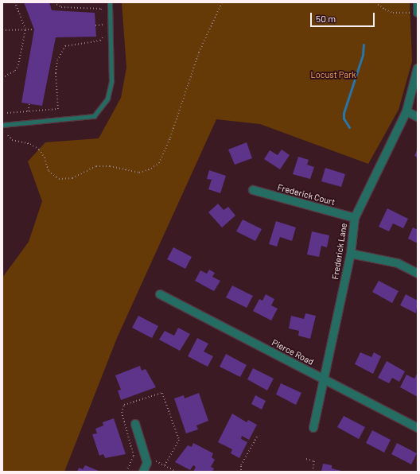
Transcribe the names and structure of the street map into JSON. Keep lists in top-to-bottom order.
{
  "streets": {
    "street": ["Frederick Court", "Frederick Lane", "Pierce Road"]
  },
  "crossings": [
    ["Frederick Court", "Frederick Lane"],
    ["Frederick Lane", "Pierce Road"]
  ],
  "parks": ["Locust Park"],
  "scale_bar": "50 m"
}
